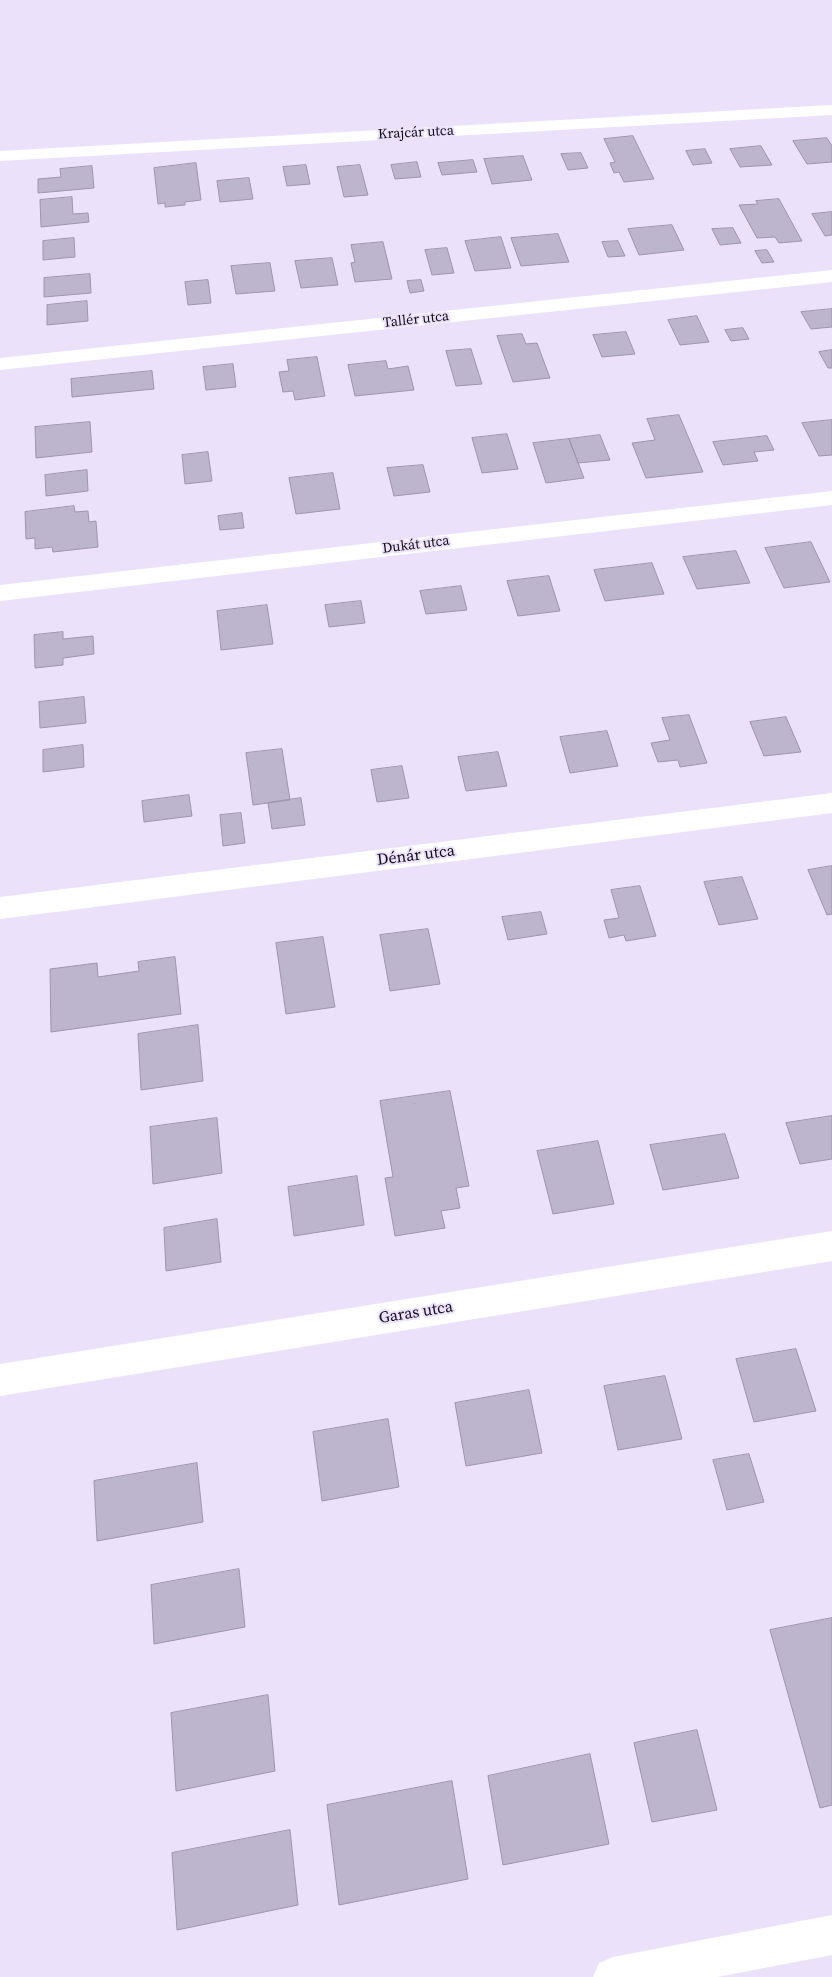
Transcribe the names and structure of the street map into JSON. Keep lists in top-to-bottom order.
{
  "streets": {
    "street": [
      "Krajcár utca",
      "Tallér utca",
      "Dukát utca",
      "Dénár utca",
      "Garas utca"
    ]
  }
}
